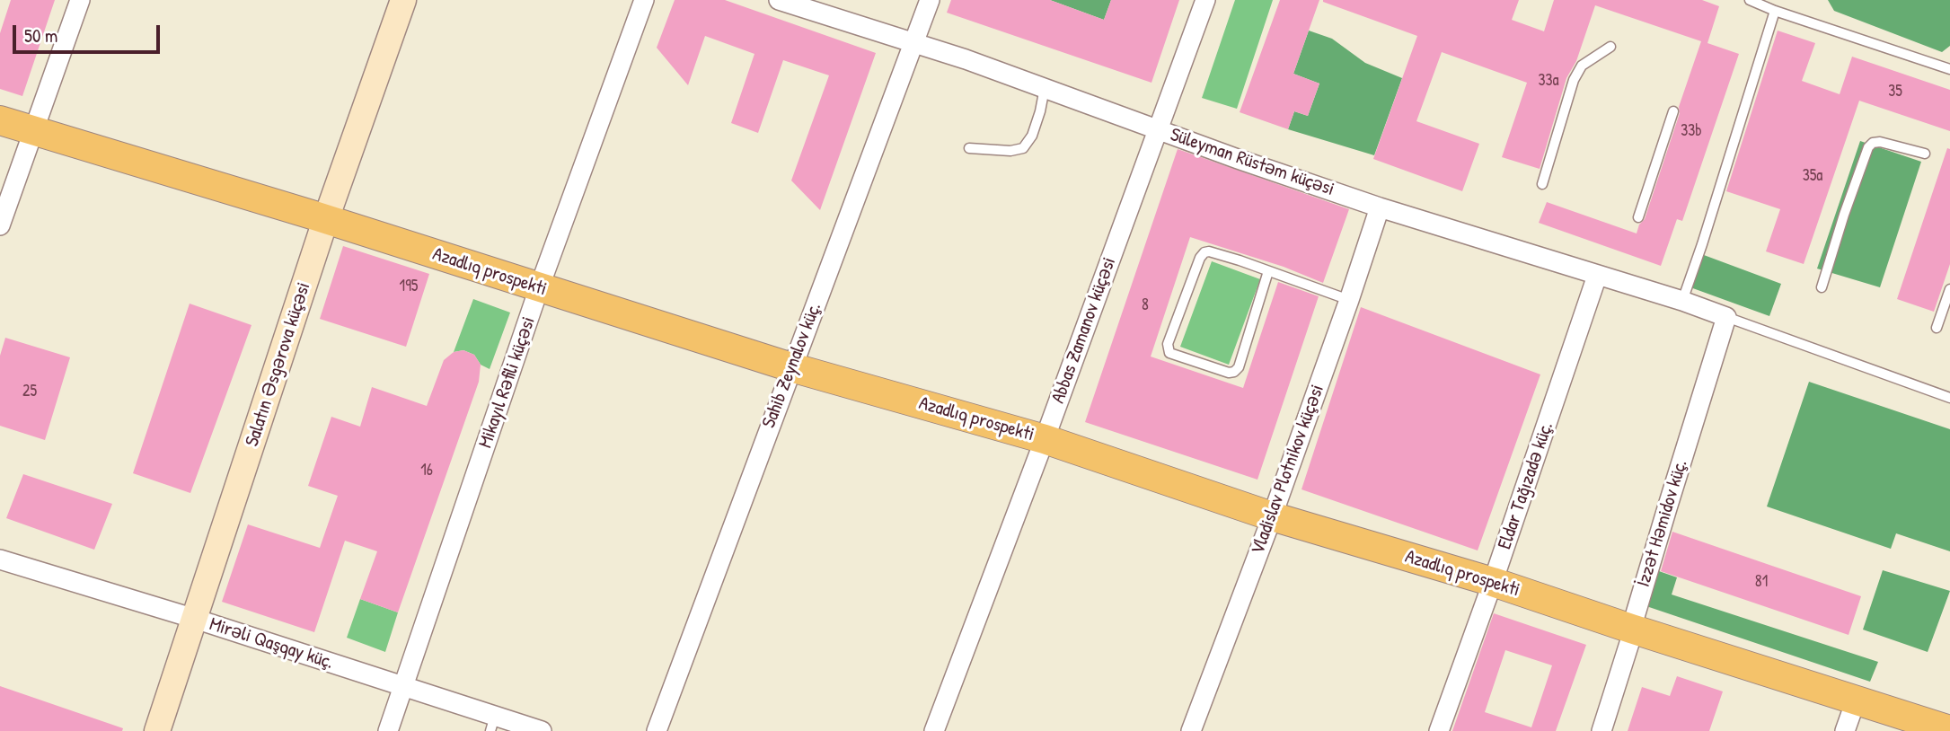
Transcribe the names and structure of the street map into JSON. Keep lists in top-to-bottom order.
{
  "streets": {
    "main road": ["Azadlıq prospekti", "Salatın Əsgərova küçəsi"],
    "street": [
      "Süleyman Rüstəm küçəsi",
      "Abbas Zamanov küçəsi",
      "Sahib Zeynalov küç.",
      "Mikayıl Rəfili küçəsi",
      "Vladislav Plotnikov küçəsi",
      "Eldar Tağızadə küç.",
      "İzzət Həmidov küç.",
      "Mirəli Qaşqay küç."
    ]
  },
  "crossings": [
    ["Süleyman Rüstəm küçəsi", "Abbas Zamanov küçəsi"],
    ["Süleyman Rüstəm küçəsi", "Sahib Zeynalov küç."],
    ["Süleyman Rüstəm küçəsi", "Vladislav Plotnikov küçəsi"],
    ["Süleyman Rüstəm küçəsi", "Eldar Tağızadə küç."],
    ["Süleyman Rüstəm küçəsi", "İzzət Həmidov küç."],
    ["Azadlıq prospekti", "Abbas Zamanov küçəsi"],
    ["Azadlıq prospekti", "Salatın Əsgərova küçəsi"],
    ["Azadlıq prospekti", "Sahib Zeynalov küç."],
    ["Azadlıq prospekti", "Mikayıl Rəfili küçəsi"],
    ["Azadlıq prospekti", "Vladislav Plotnikov küçəsi"],
    ["Azadlıq prospekti", "Eldar Tağızadə küç."],
    ["Azadlıq prospekti", "İzzət Həmidov küç."],
    ["Salatın Əsgərova küçəsi", "Mirəli Qaşqay küç."],
    ["Mikayıl Rəfili küçəsi", "Mirəli Qaşqay küç."]
  ],
  "house_numbers": [
    "33a",
    "35",
    "33b",
    "35a",
    "195",
    "8",
    "25",
    "16",
    "81"
  ],
  "scale_bar": "50 m"
}
